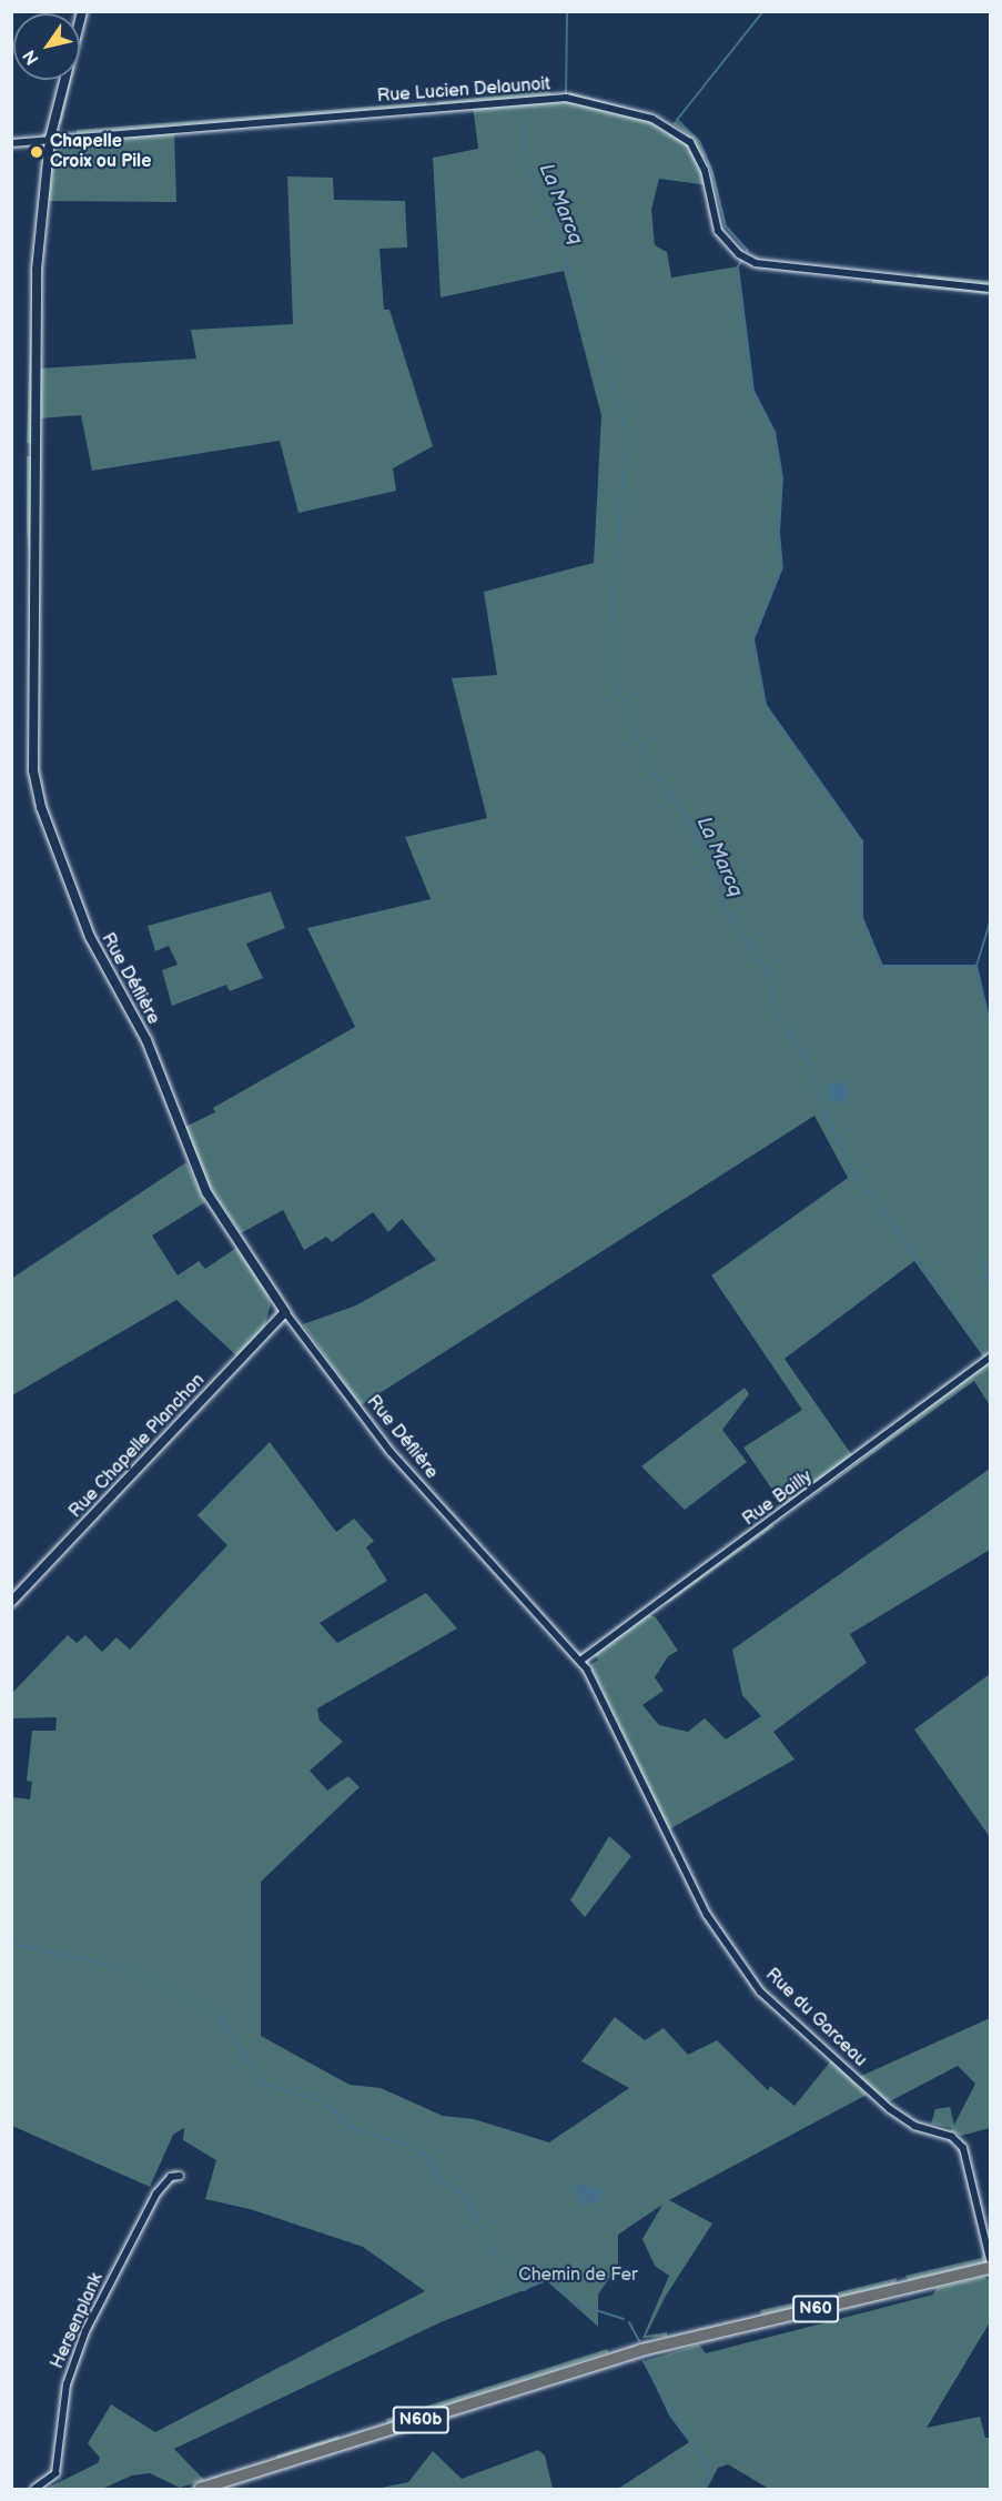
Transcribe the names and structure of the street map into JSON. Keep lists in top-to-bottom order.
{
  "streets": {
    "main road": ["N60", "N60b"],
    "street": [
      "Rue Lucien Delaunoit",
      "Rue Déflière",
      "Rue Chapelle Planchon",
      "Rue Bailly",
      "Rue du Garceau",
      "Hersenplank"
    ]
  },
  "crossings": [
    ["Rue Lucien Delaunoit", "Rue Déflière"],
    ["Rue Déflière", "Rue Chapelle Planchon"],
    ["Rue Déflière", "Rue Bailly"],
    ["Rue Déflière", "Rue du Garceau"],
    ["Rue Bailly", "Rue du Garceau"],
    ["N60", "N60b"]
  ],
  "water": ["La Marcq"],
  "parks": ["Chemin de Fer"],
  "places": ["Chapelle Croix ou Pile"],
  "north": "bottom left"
}
